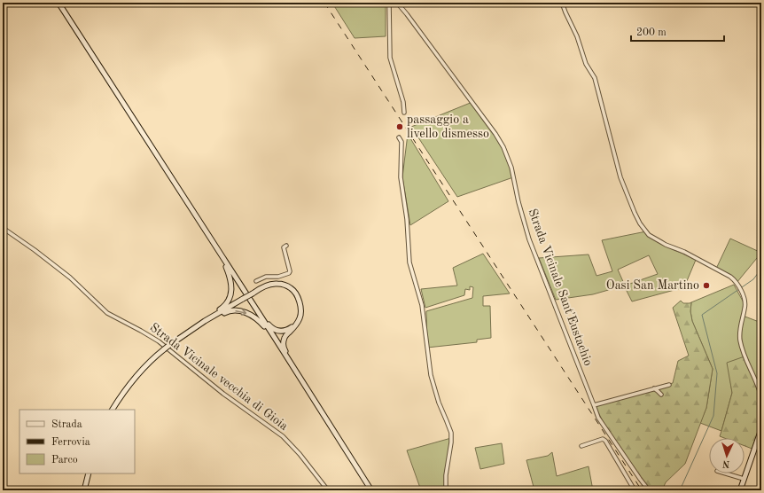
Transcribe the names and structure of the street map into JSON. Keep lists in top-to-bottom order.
{
  "streets": {
    "street": ["Strada Vicinale Sant'Eustachio", "Strada Vicinale vecchia di Gioia"]
  },
  "places": ["passaggio a livello dismesso", "Oasi San Martino"],
  "legend": ["Strada", "Ferrovia", "Parco"],
  "scale_bar": "200 m",
  "north": "bottom"
}
